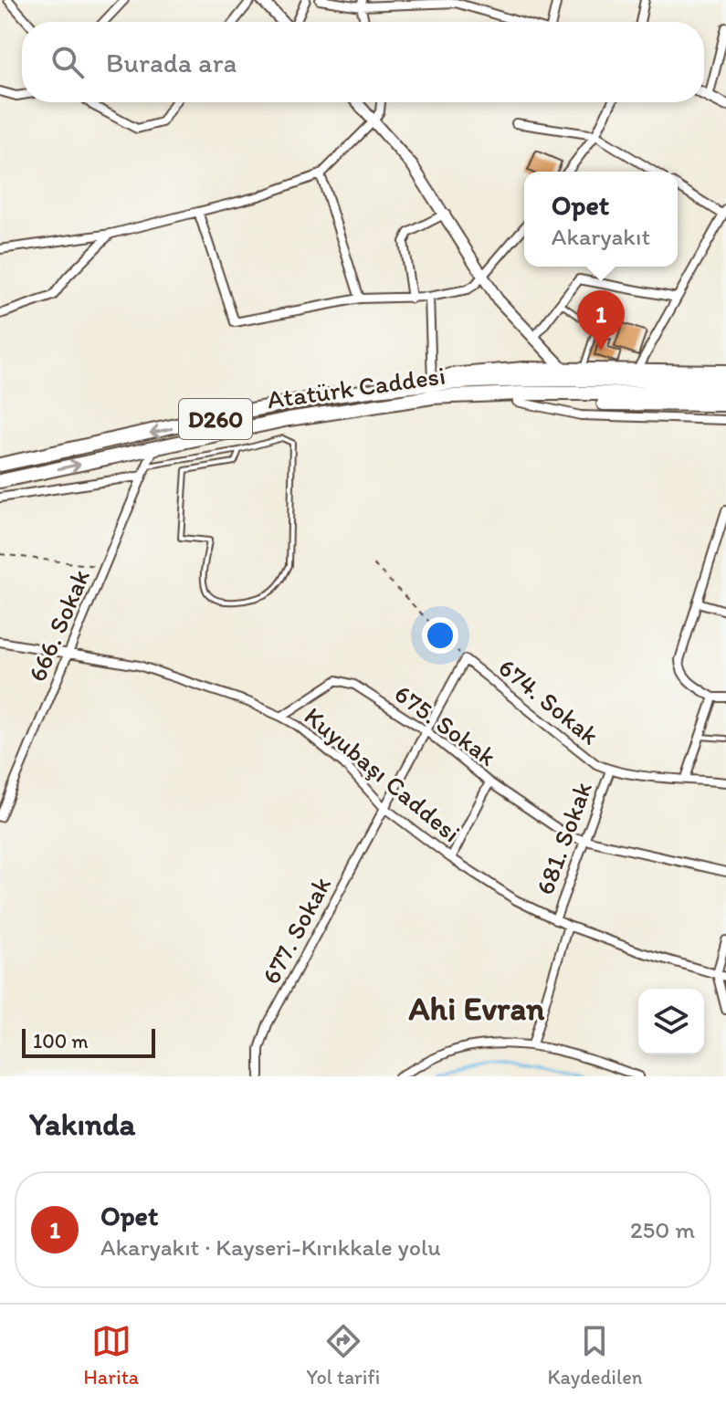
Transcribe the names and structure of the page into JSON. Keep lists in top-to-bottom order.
{
  "streets": {
    "highway": ["Atatürk Caddesi", "D260"],
    "street": [
      "666. Sokak",
      "674. Sokak",
      "675. Sokak",
      "Kuyubaşı Caddesi",
      "681. Sokak",
      "677. Sokak"
    ]
  },
  "crossings": [
    ["Atatürk Caddesi", "D260"],
    ["Atatürk Caddesi", "666. Sokak"],
    ["666. Sokak", "Kuyubaşı Caddesi"],
    ["674. Sokak", "681. Sokak"],
    ["674. Sokak", "677. Sokak"],
    ["675. Sokak", "Kuyubaşı Caddesi"],
    ["675. Sokak", "681. Sokak"],
    ["675. Sokak", "677. Sokak"],
    ["Kuyubaşı Caddesi", "681. Sokak"],
    ["Kuyubaşı Caddesi", "677. Sokak"]
  ],
  "districts": ["Ahi Evran"],
  "scale_bar": "100 m",
  "page": {
    "search": "Burada ara",
    "popup": ["Opet", "Akaryakıt"],
    "pins": "1",
    "scale": "100 m",
    "heading": "Yakında",
    "list": [
      {
        "mark": "1",
        "name": "Opet",
        "note": "Akaryakıt · Kayseri-Kırıkkale yolu",
        "value": "250 m"
      }
    ],
    "nav": ["Harita", "Yol tarifi", "Kaydedilen"]
  }
}
